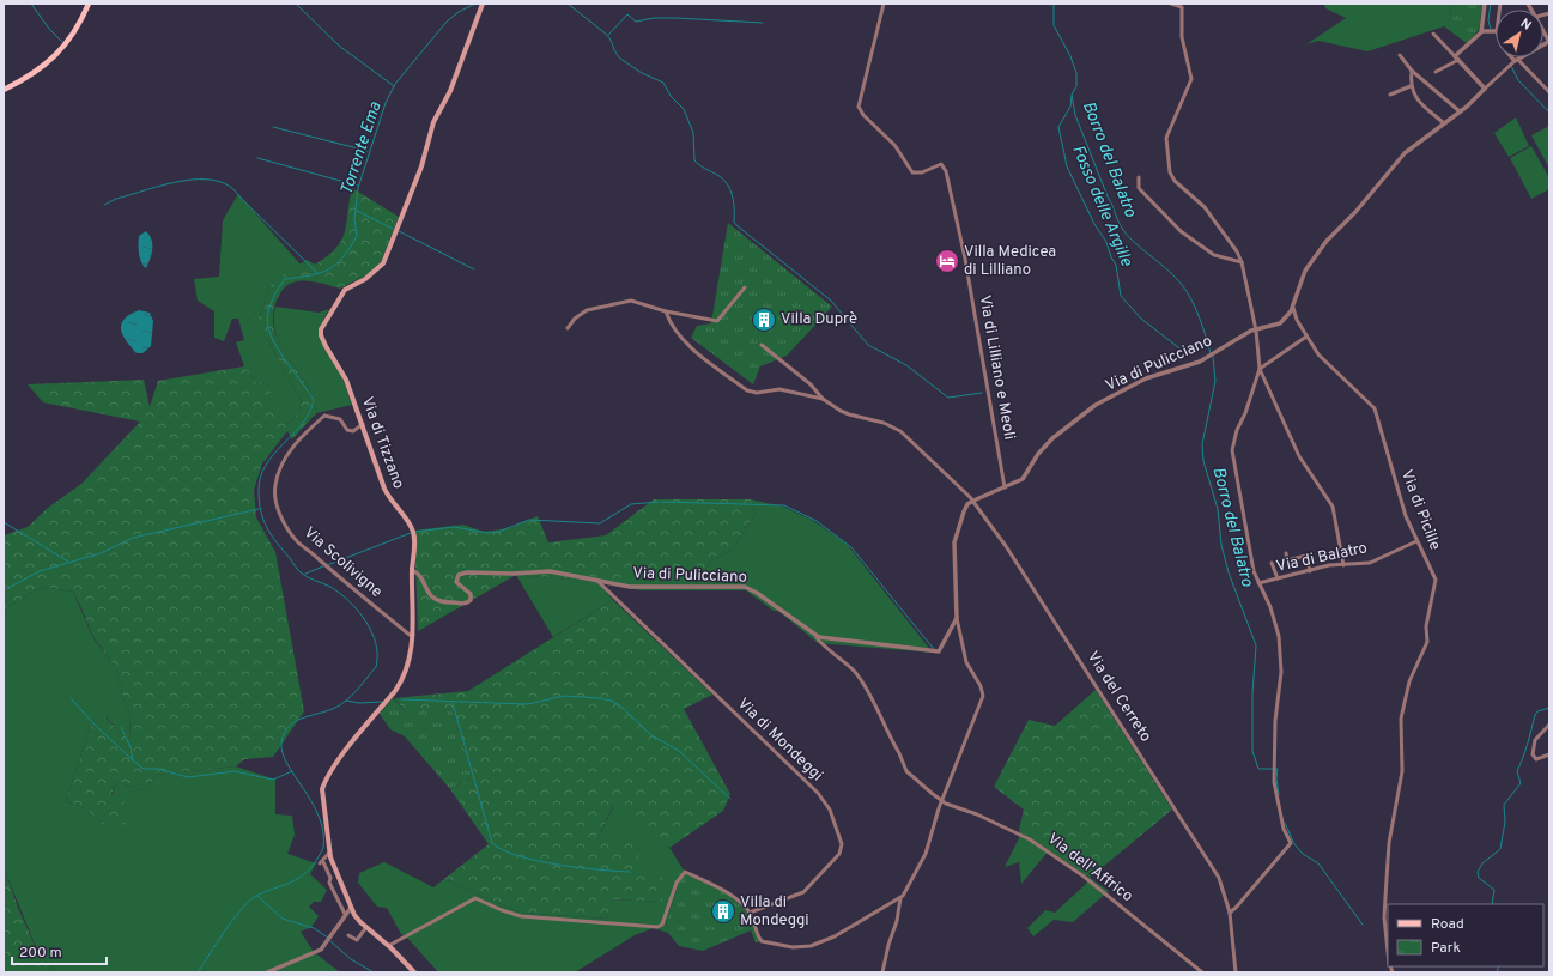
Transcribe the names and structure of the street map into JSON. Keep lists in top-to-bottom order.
{
  "streets": {
    "main road": ["Via di Tizzano"],
    "street": [
      "Via di Pulicciano",
      "Via di Lilliano e Meoli",
      "Via di Picille",
      "Via di Balatro",
      "Via Scolivigne",
      "Via del Cerreto",
      "Via di Mondeggi",
      "Via dell'Affrico"
    ]
  },
  "crossings": [
    ["Via di Pulicciano", "Via di Lilliano e Meoli"],
    ["Via di Pulicciano", "Via di Tizzano"],
    ["Via di Pulicciano", "Via di Picille"],
    ["Via di Pulicciano", "Via del Cerreto"],
    ["Via di Pulicciano", "Via di Mondeggi"],
    ["Via di Tizzano", "Via Scolivigne"],
    ["Via di Picille", "Via di Balatro"]
  ],
  "water": ["Torrente Ema", "Borro del Balatro", "Fosso delle Argille"],
  "places": {
    "hotel": ["Villa Medicea di Lilliano"],
    "building": ["Villa Duprè", "Villa di Mondeggi"]
  },
  "legend": ["Road", "Park"],
  "scale_bar": "200 m",
  "north": "top right"
}
